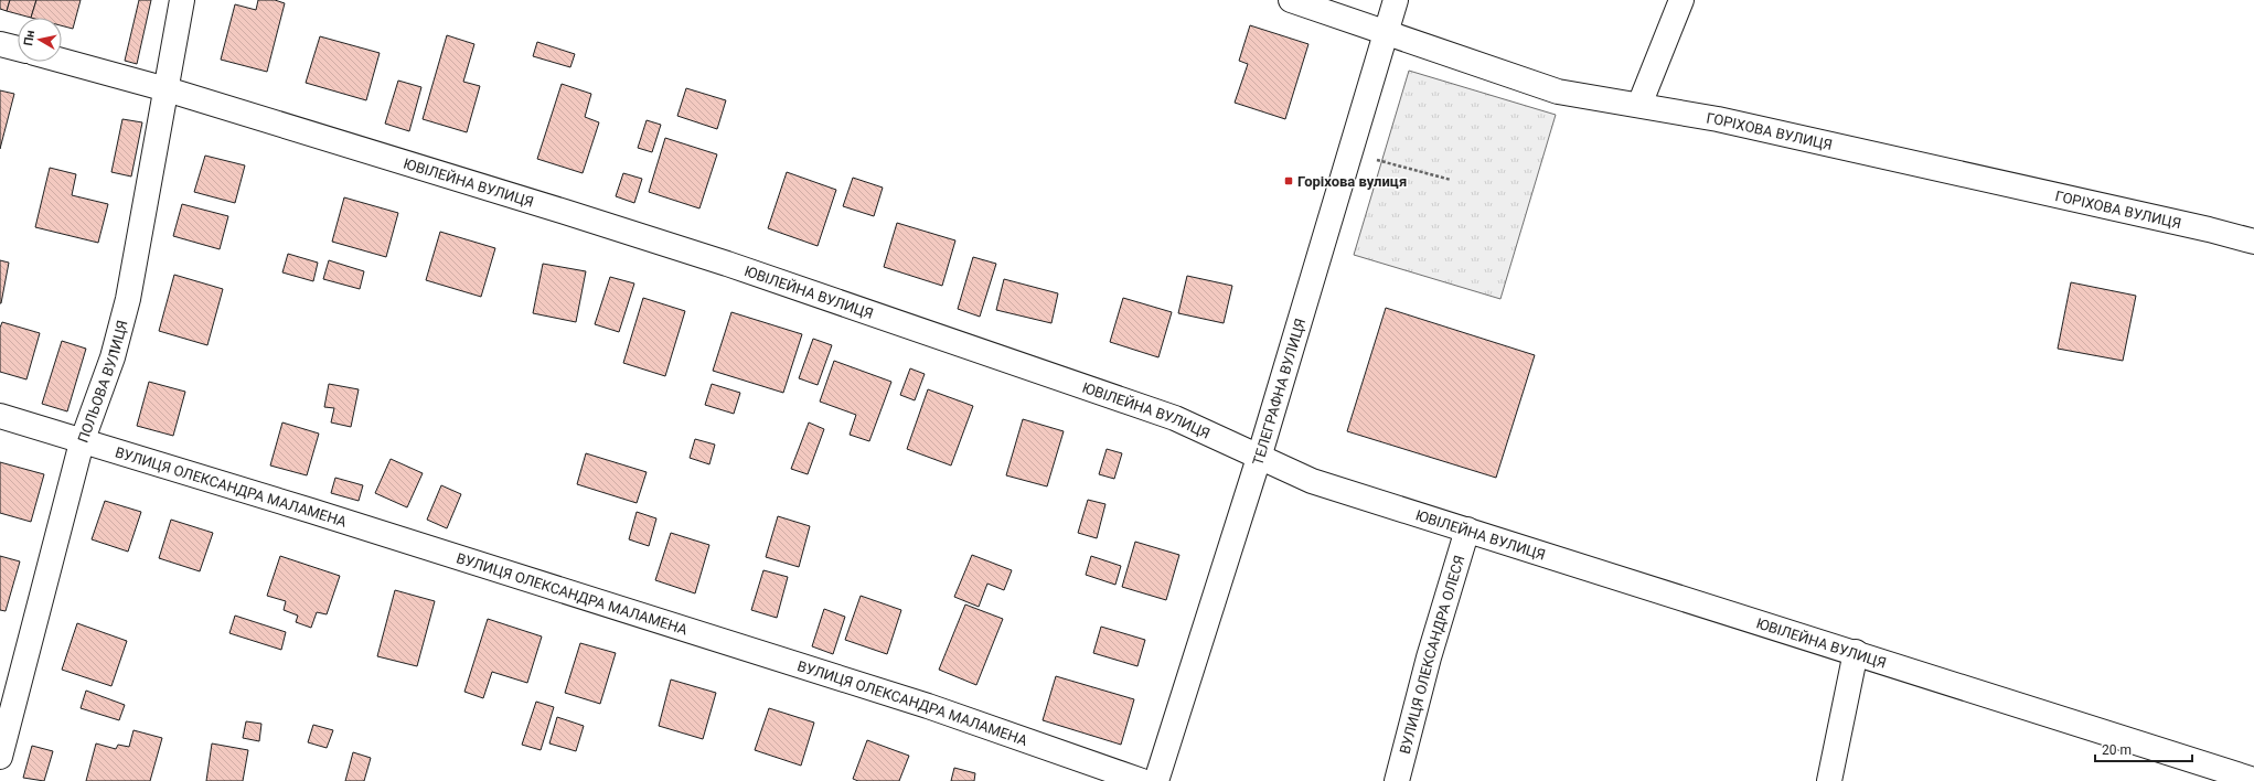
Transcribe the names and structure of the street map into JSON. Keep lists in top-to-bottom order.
{
  "streets": {
    "street": [
      "ГОРІХОВА ВУЛИЦЯ",
      "ЮВІЛЕЙНА ВУЛИЦЯ",
      "ПОЛЬОВА ВУЛИЦЯ",
      "ТЕЛЕГРАФНА ВУЛИЦЯ",
      "ВУЛИЦЯ ОЛЕКСАНДРА МАЛАМЕНА",
      "ВУЛИЦЯ ОЛЕКСАНДРА ОЛЕСЯ"
    ]
  },
  "crossings": [
    ["ГОРІХОВА ВУЛИЦЯ", "ТЕЛЕГРАФНА ВУЛИЦЯ"],
    ["ЮВІЛЕЙНА ВУЛИЦЯ", "ПОЛЬОВА ВУЛИЦЯ"],
    ["ЮВІЛЕЙНА ВУЛИЦЯ", "ТЕЛЕГРАФНА ВУЛИЦЯ"],
    ["ЮВІЛЕЙНА ВУЛИЦЯ", "ВУЛИЦЯ ОЛЕКСАНДРА ОЛЕСЯ"],
    ["ПОЛЬОВА ВУЛИЦЯ", "ВУЛИЦЯ ОЛЕКСАНДРА МАЛАМЕНА"]
  ],
  "places": {
    "transit": ["Горіхова вулиця"]
  },
  "scale_bar": "20 m",
  "north": "left"
}
